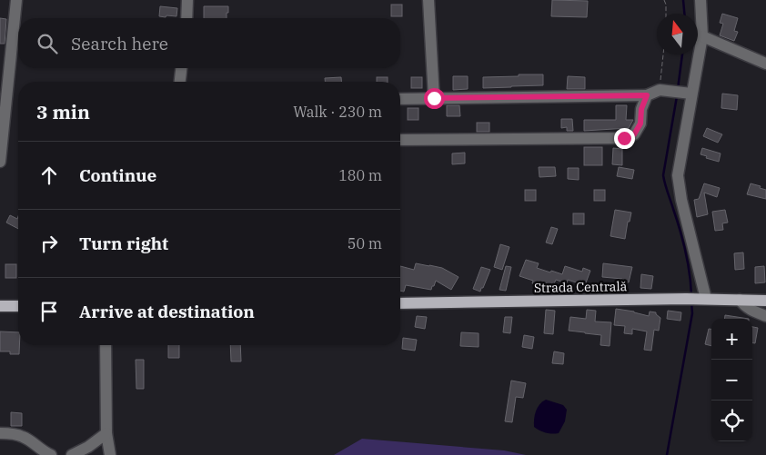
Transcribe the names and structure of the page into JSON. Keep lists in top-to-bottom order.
{
  "streets": {
    "main road": ["Strada Centrală"]
  },
  "north": "top",
  "page": {
    "search": "Search here",
    "heading": ["3 min", "Walk · 230 m"],
    "list": [
      ["Continue", "180 m"],
      ["Turn right", "50 m"],
      "Arrive at destination"
    ],
    "map_buttons": ["+", "−"]
  }
}
